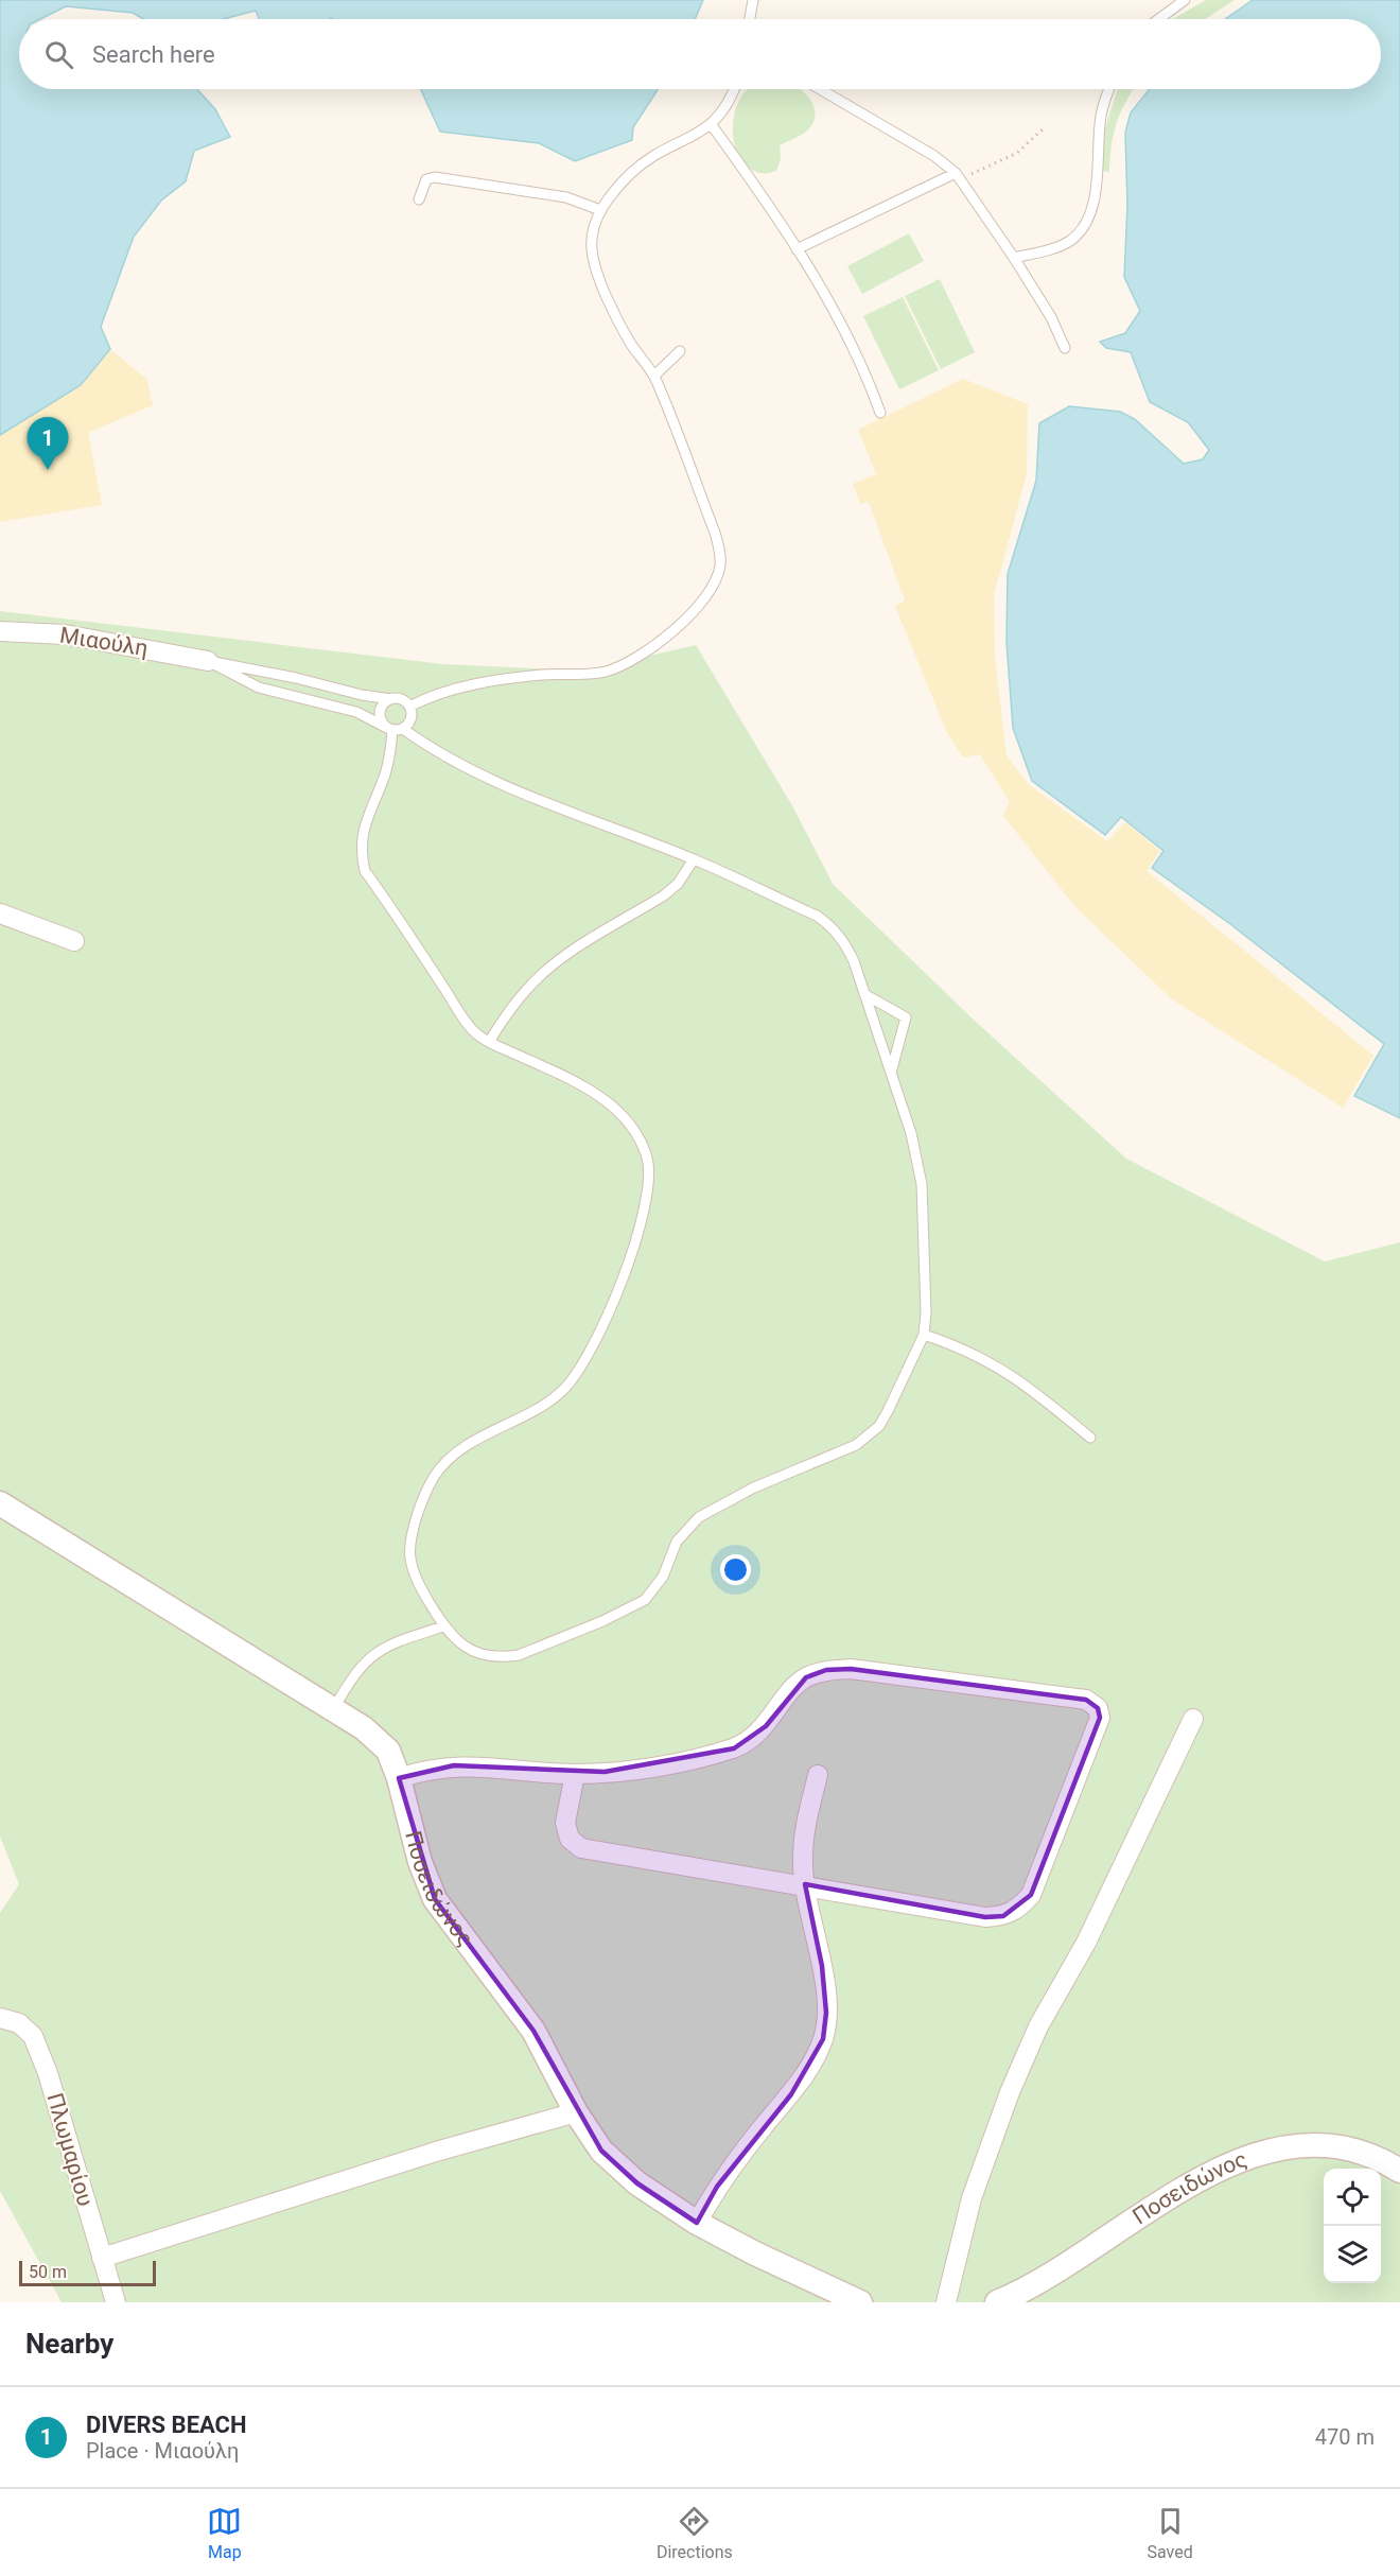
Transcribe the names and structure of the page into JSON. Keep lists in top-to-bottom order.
{
  "streets": {
    "street": ["Μιαούλη", "Ποσειδώνος", "Πλωμαρίου"]
  },
  "scale_bar": "50 m",
  "page": {
    "search": "Search here",
    "pins": "1",
    "scale": "50 m",
    "heading": "Nearby",
    "list": [
      {
        "mark": "1",
        "name": "DIVERS BEACH",
        "note": "Place · Μιαούλη",
        "value": "470 m"
      }
    ],
    "nav": ["Map", "Directions", "Saved"]
  }
}
